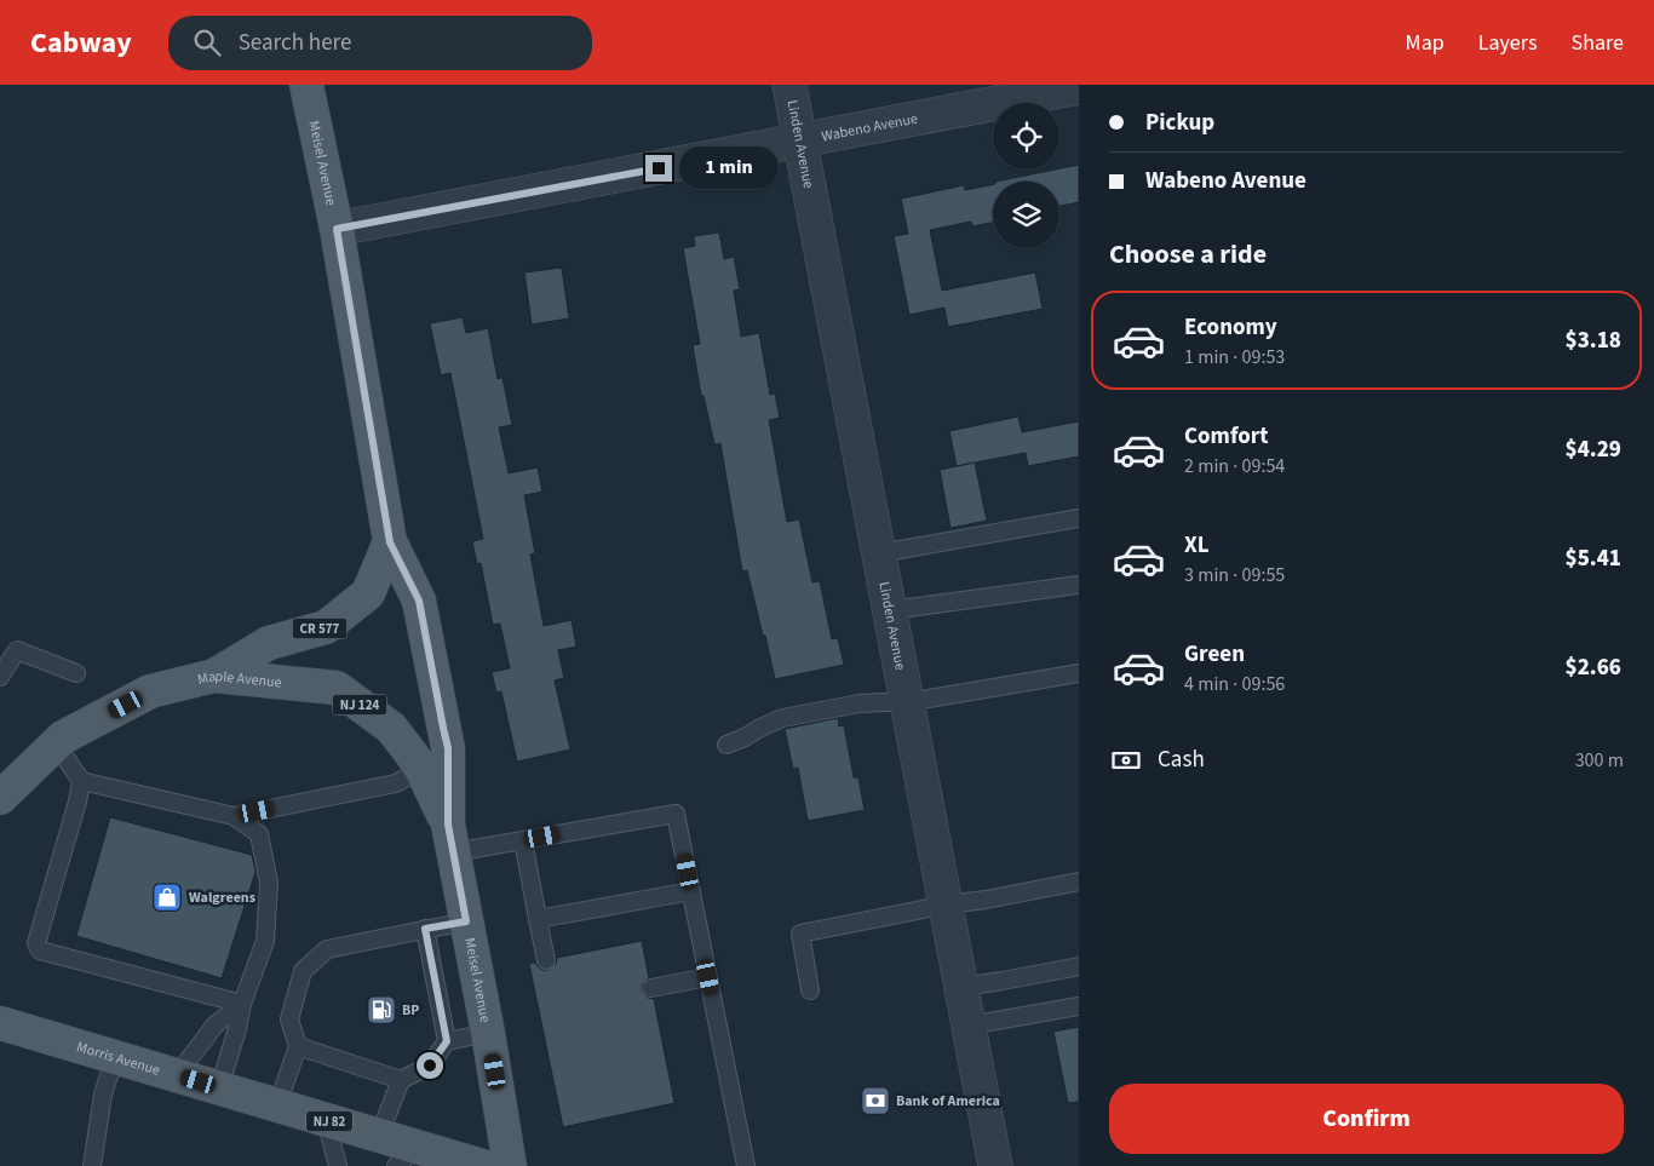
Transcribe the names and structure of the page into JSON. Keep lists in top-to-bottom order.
{
  "streets": {
    "main road": [
      "Meisel Avenue",
      "CR 577",
      "Maple Avenue",
      "NJ 124",
      "Morris Avenue",
      "NJ 82"
    ],
    "street": ["Wabeno Avenue", "Linden Avenue"]
  },
  "crossings": [
    ["Wabeno Avenue", "Linden Avenue"],
    ["Wabeno Avenue", "Meisel Avenue"],
    ["Meisel Avenue", "CR 577"],
    ["Meisel Avenue", "Maple Avenue"],
    ["CR 577", "Maple Avenue"]
  ],
  "places": {
    "shop": ["Walgreens"],
    "fuel station": ["BP"],
    "bank": ["Bank of America"]
  },
  "page": {
    "header": "Cabway",
    "search": "Search here",
    "nav": ["Map", "Layers", "Share"],
    "banner": ["Pickup", "Wabeno Avenue"],
    "bubble": "1 min",
    "heading": "Choose a ride",
    "list": [
      {
        "name": "Economy",
        "note": "1 min · 09:53",
        "value": "$3.18"
      },
      {
        "name": "Comfort",
        "note": "2 min · 09:54",
        "value": "$4.29"
      },
      {
        "name": "XL",
        "note": "3 min · 09:55",
        "value": "$5.41"
      },
      {
        "name": "Green",
        "note": "4 min · 09:56",
        "value": "$2.66"
      }
    ],
    "pay": ["Cash", "300 m"],
    "buttons": "Confirm"
  }
}
